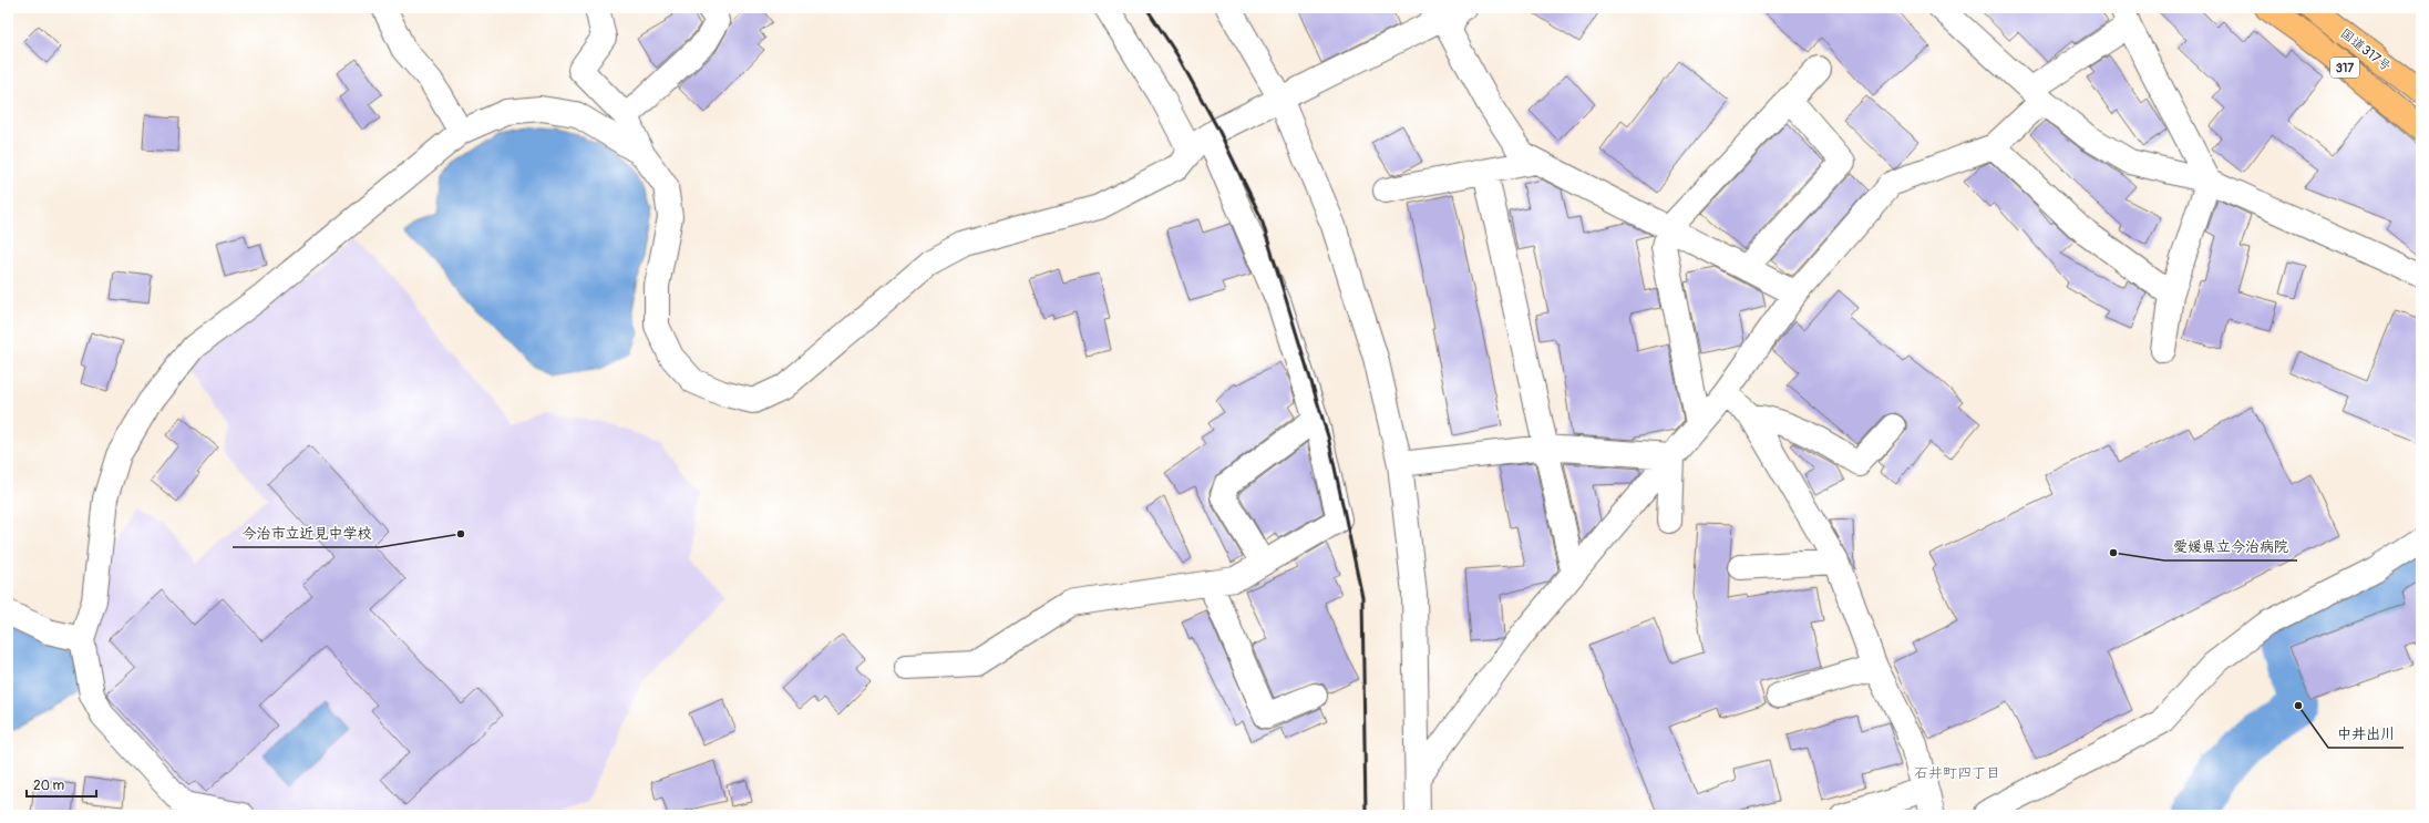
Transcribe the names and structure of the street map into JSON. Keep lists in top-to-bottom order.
{
  "streets": {
    "highway": ["国道317号", "317"]
  },
  "districts": ["石井町四丁目"],
  "places": ["今治市立近見中学校", "愛媛県立今治病院", "中井出川"],
  "scale_bar": "20 m"
}
